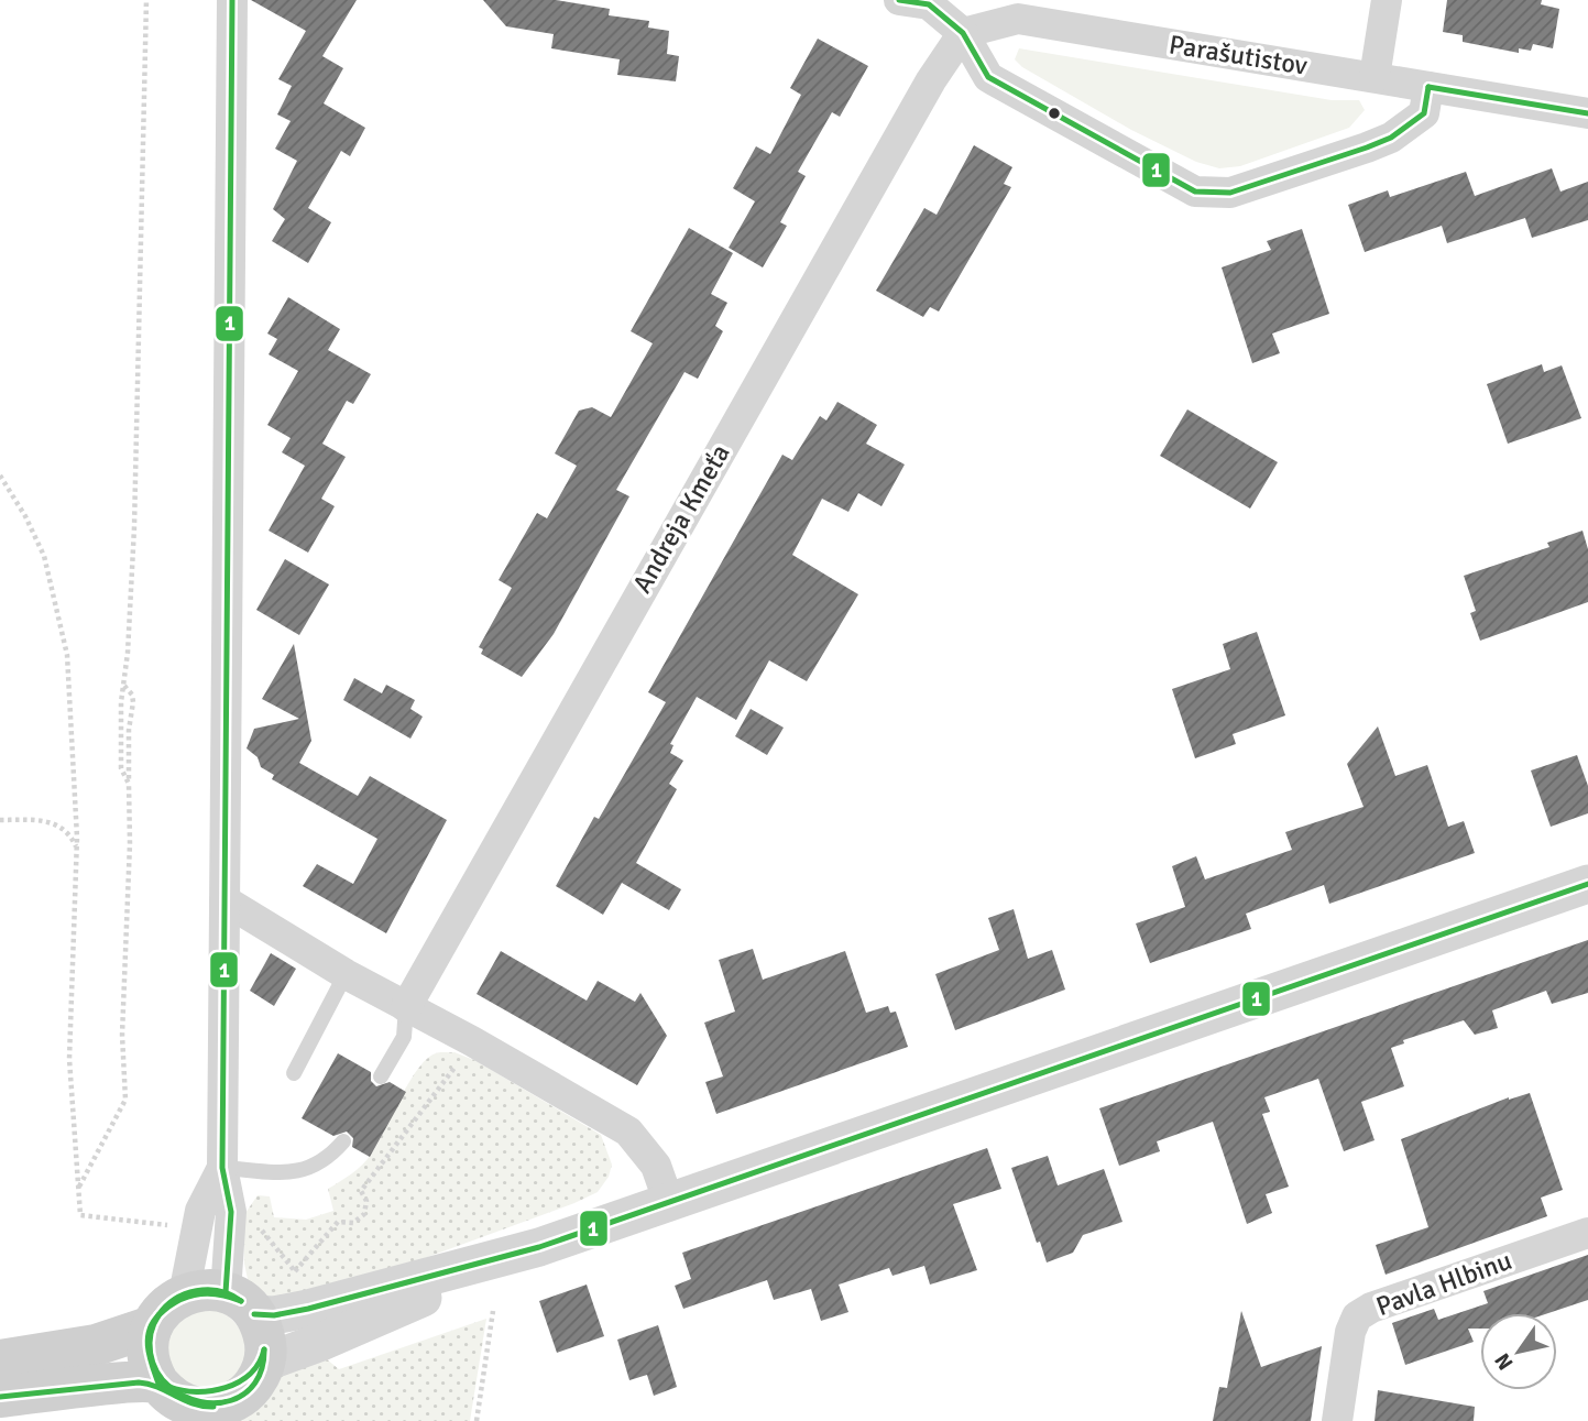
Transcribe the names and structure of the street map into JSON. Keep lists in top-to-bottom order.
{
  "streets": {
    "street": ["Parašutistov", "Andreja Kmeťa", "Pavla Hlbinu"]
  },
  "crossings": [
    ["Parašutistov", "Andreja Kmeťa"]
  ],
  "lines": ["transit line 1"],
  "north": "bottom left"
}
